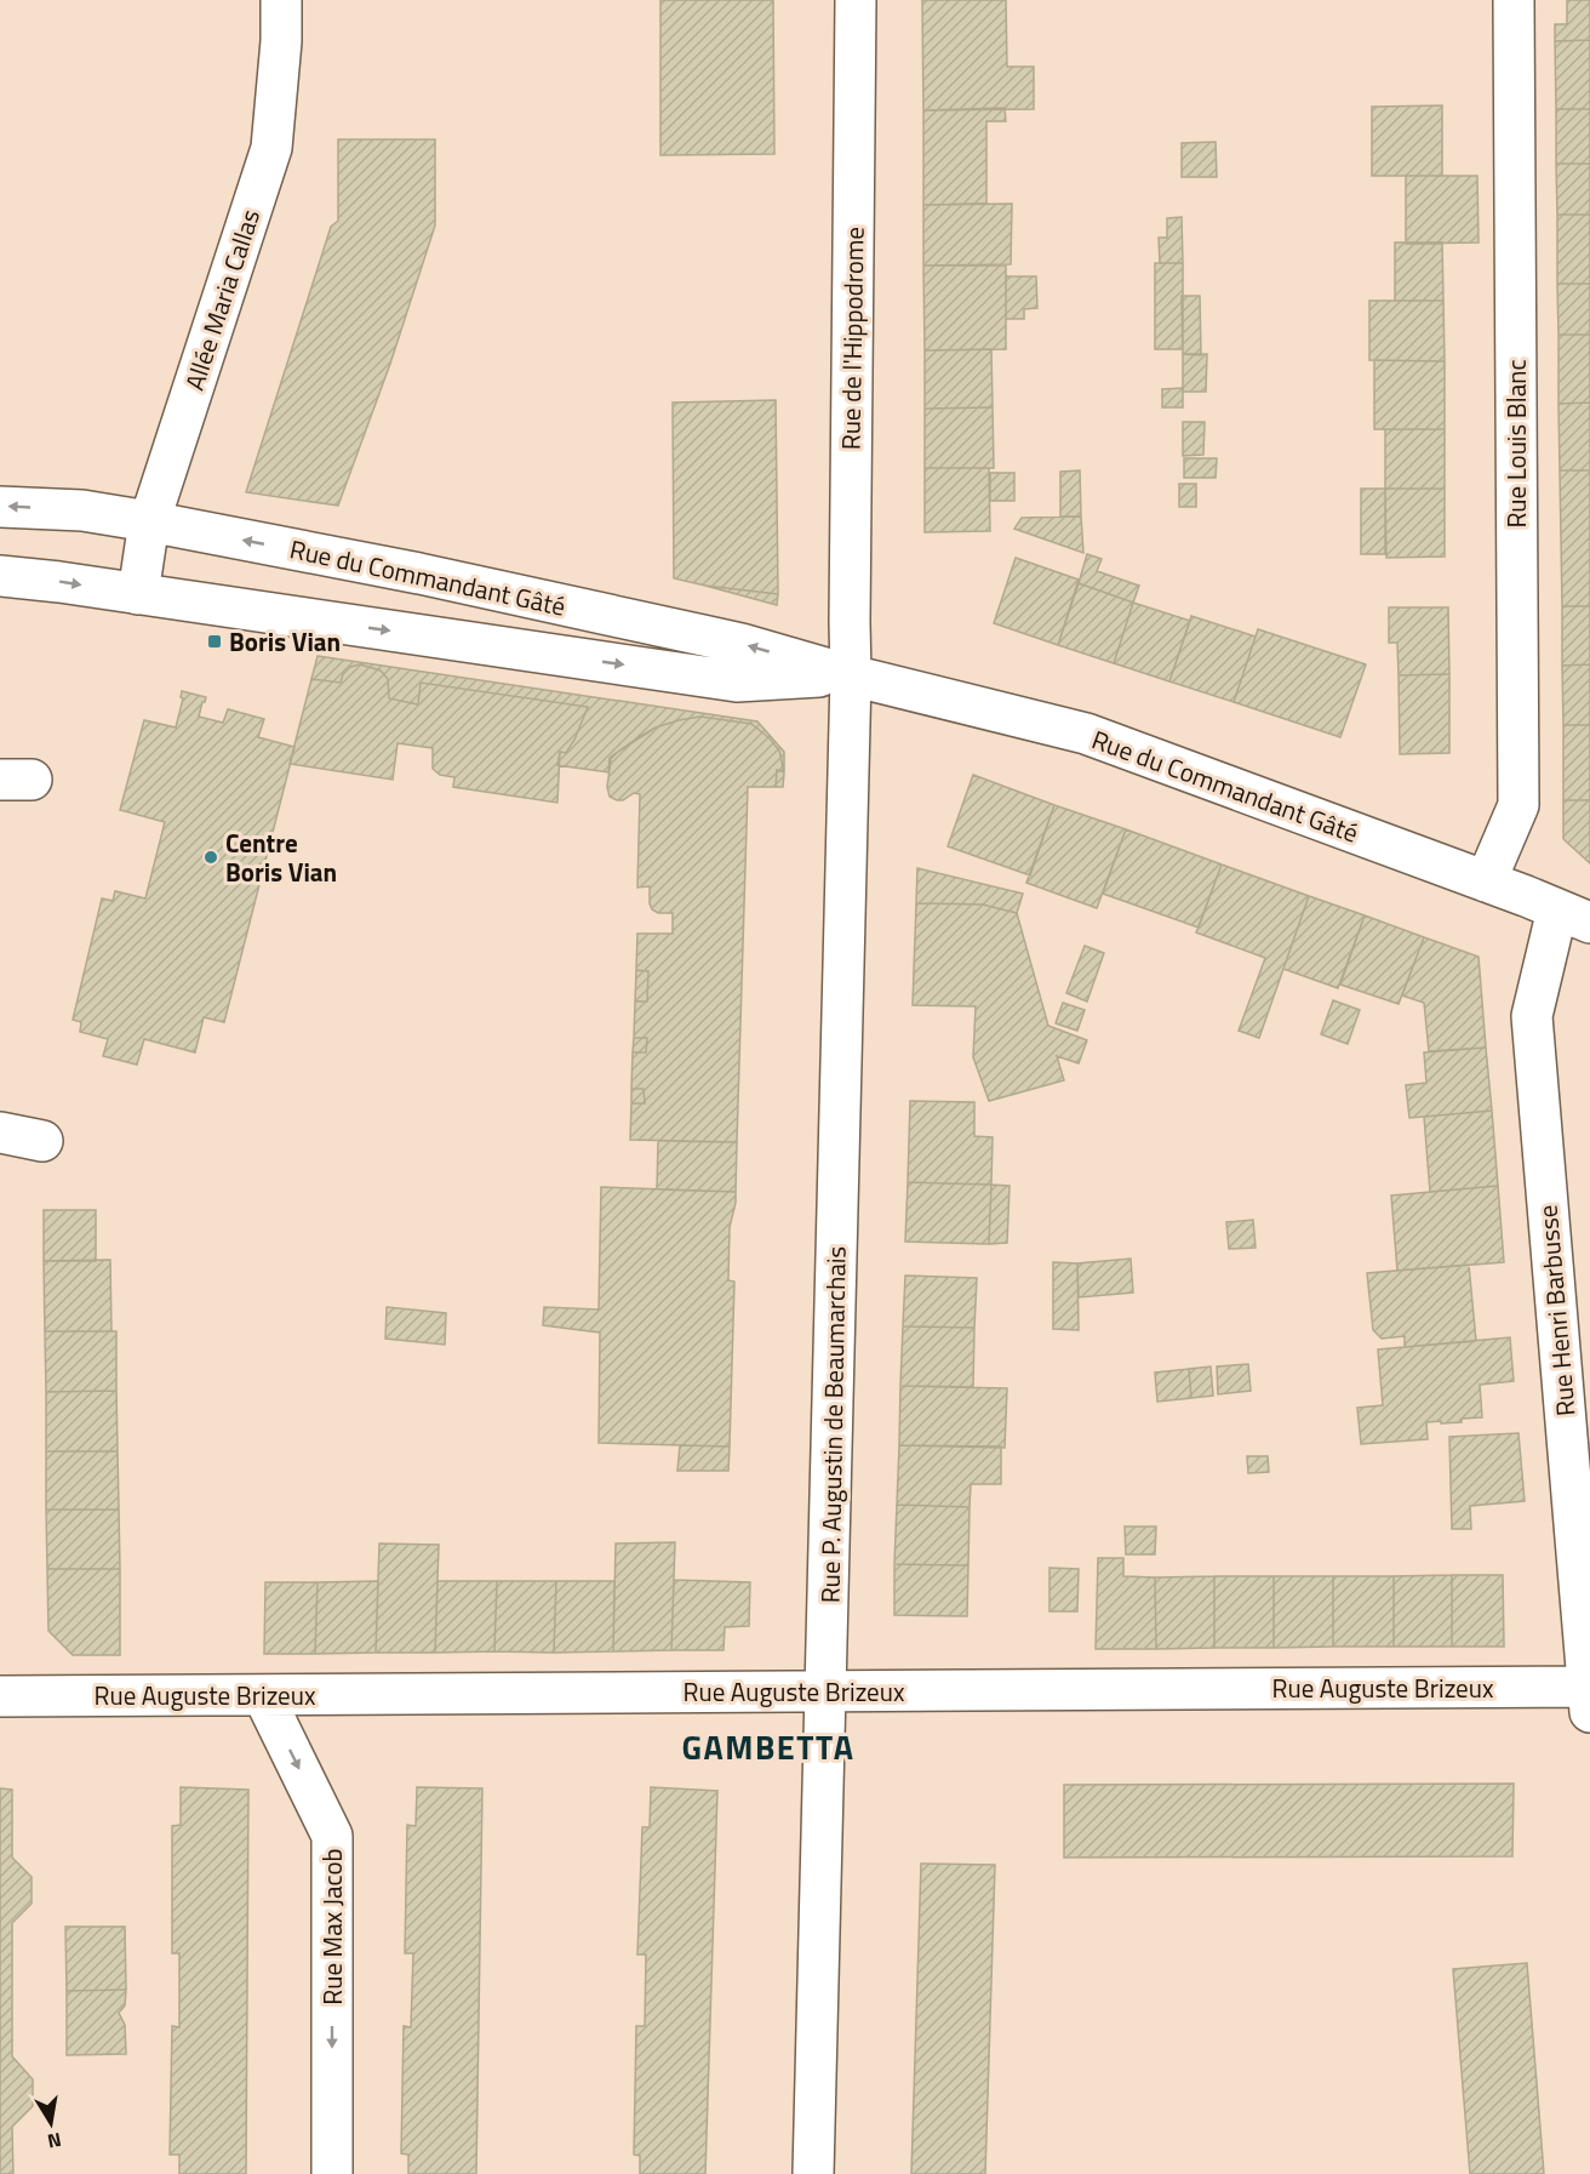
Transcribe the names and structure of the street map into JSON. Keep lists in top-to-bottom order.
{
  "streets": {
    "street": [
      "Allée Maria Callas",
      "Rue de l'Hippodrome",
      "Rue Louis Blanc",
      "Rue du Commandant Gâté",
      "Rue Henri Barbusse",
      "Rue P. Augustin de Beaumarchais",
      "Rue Auguste Brizeux",
      "Rue Max Jacob"
    ]
  },
  "crossings": [
    ["Allée Maria Callas", "Rue du Commandant Gâté"],
    ["Rue de l'Hippodrome", "Rue du Commandant Gâté"],
    ["Rue de l'Hippodrome", "Rue P. Augustin de Beaumarchais"],
    ["Rue Louis Blanc", "Rue du Commandant Gâté"],
    ["Rue du Commandant Gâté", "Rue Henri Barbusse"],
    ["Rue du Commandant Gâté", "Rue P. Augustin de Beaumarchais"],
    ["Rue Henri Barbusse", "Rue Auguste Brizeux"],
    ["Rue P. Augustin de Beaumarchais", "Rue Auguste Brizeux"],
    ["Rue Auguste Brizeux", "Rue Max Jacob"]
  ],
  "one_way": ["Rue Max Jacob"],
  "districts": ["GAMBETTA"],
  "places": {
    "transit": ["Boris Vian"],
    "other": ["Centre Boris Vian"]
  },
  "north": "bottom"
}
